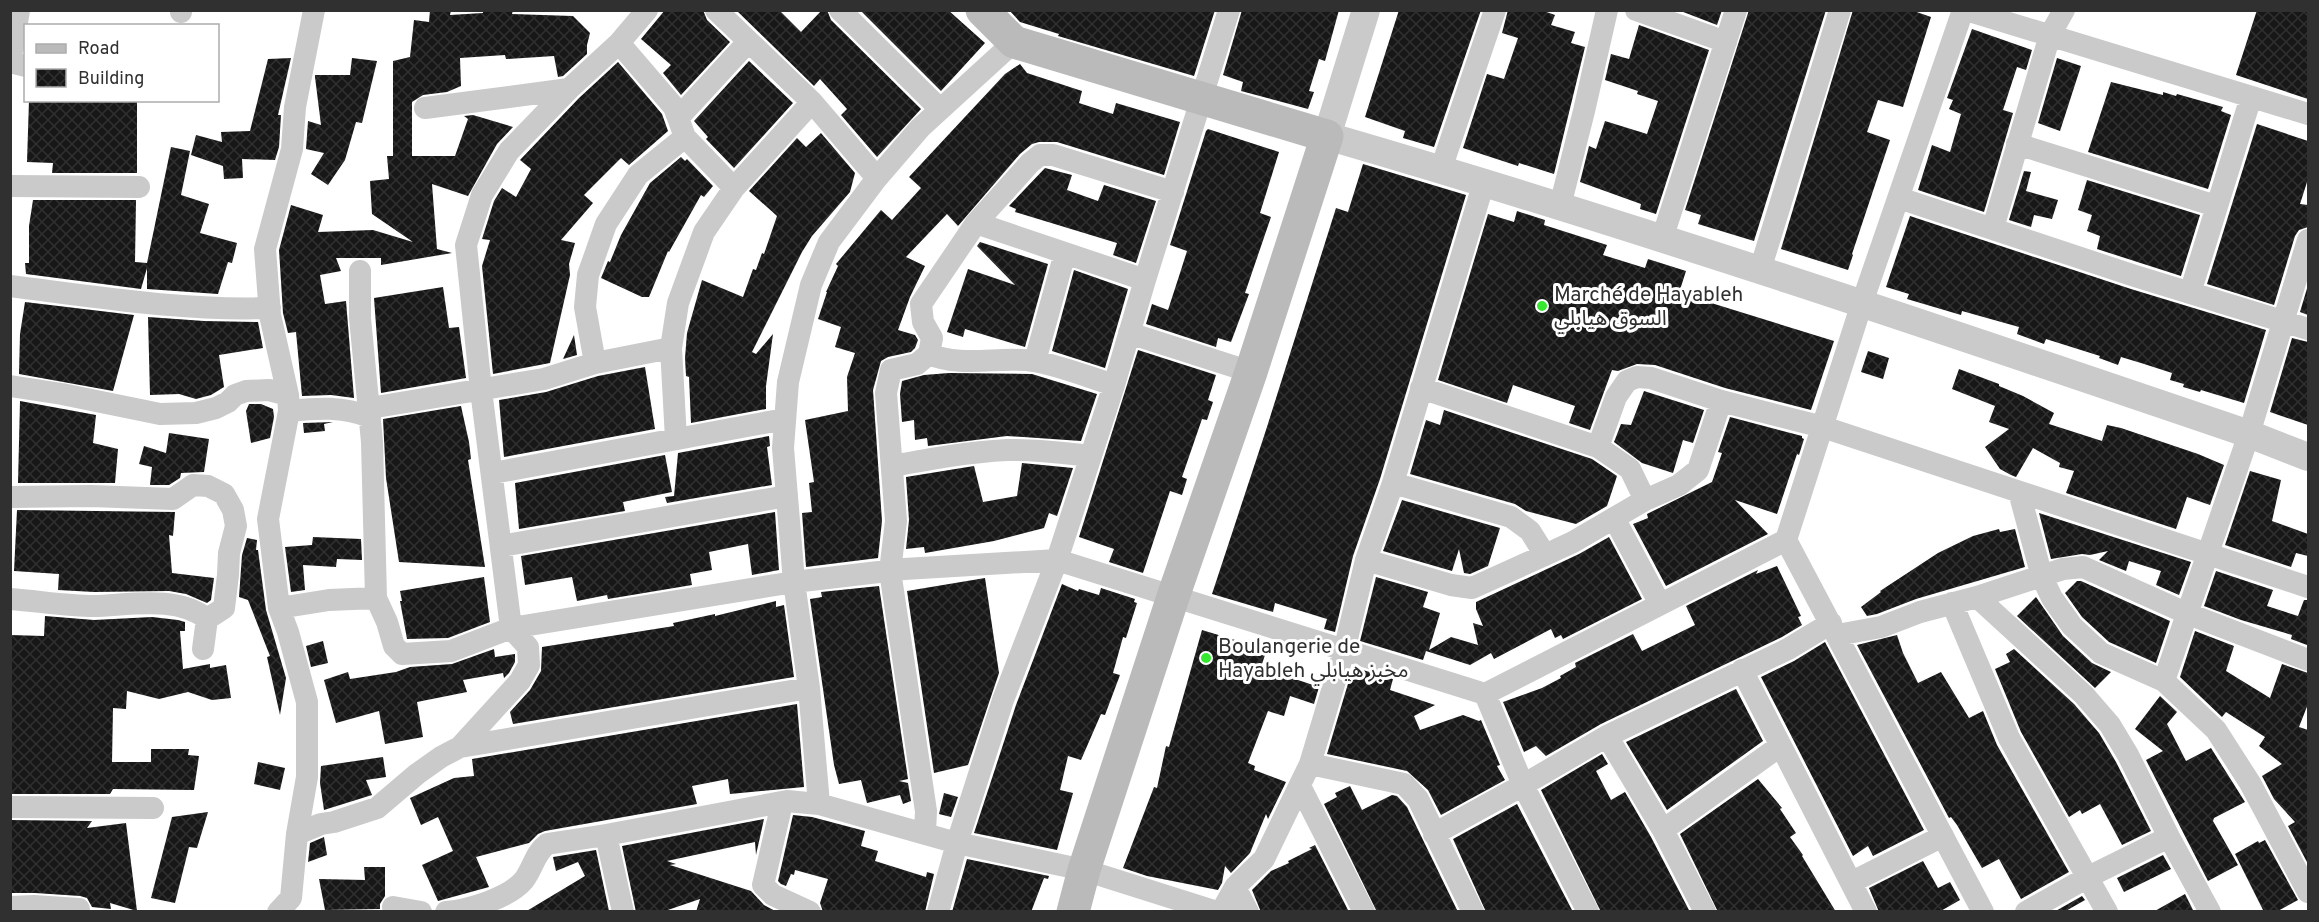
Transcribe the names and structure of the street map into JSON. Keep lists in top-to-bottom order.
{
  "places": ["Marché de Hayableh السوق هيابلي", "Boulangerie de Hayableh مخبز هيابلي"],
  "legend": ["Road", "Building"]
}
